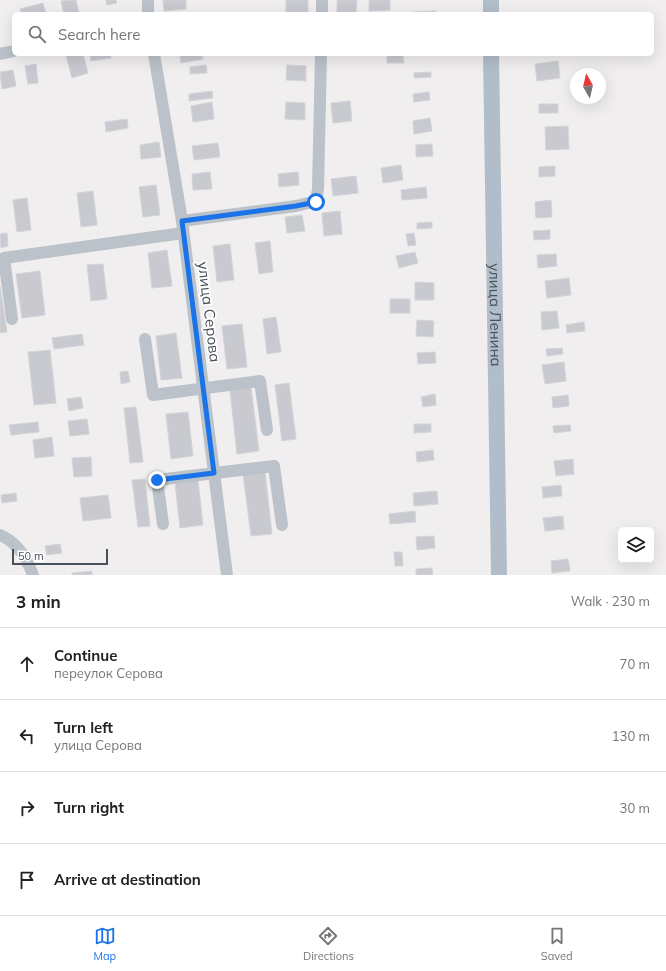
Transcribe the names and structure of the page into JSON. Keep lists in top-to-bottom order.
{
  "streets": {
    "main road": ["улица Ленина"],
    "street": ["улица Серова"]
  },
  "scale_bar": "50 m",
  "north": "top",
  "page": {
    "search": "Search here",
    "scale": "50 m",
    "heading": ["3 min", "Walk · 230 m"],
    "list": [
      ["Continue", "переулок Серова", "70 m"],
      ["Turn left", "улица Серова", "130 m"],
      ["Turn right", "30 m"],
      "Arrive at destination"
    ],
    "nav": ["Map", "Directions", "Saved"]
  }
}
